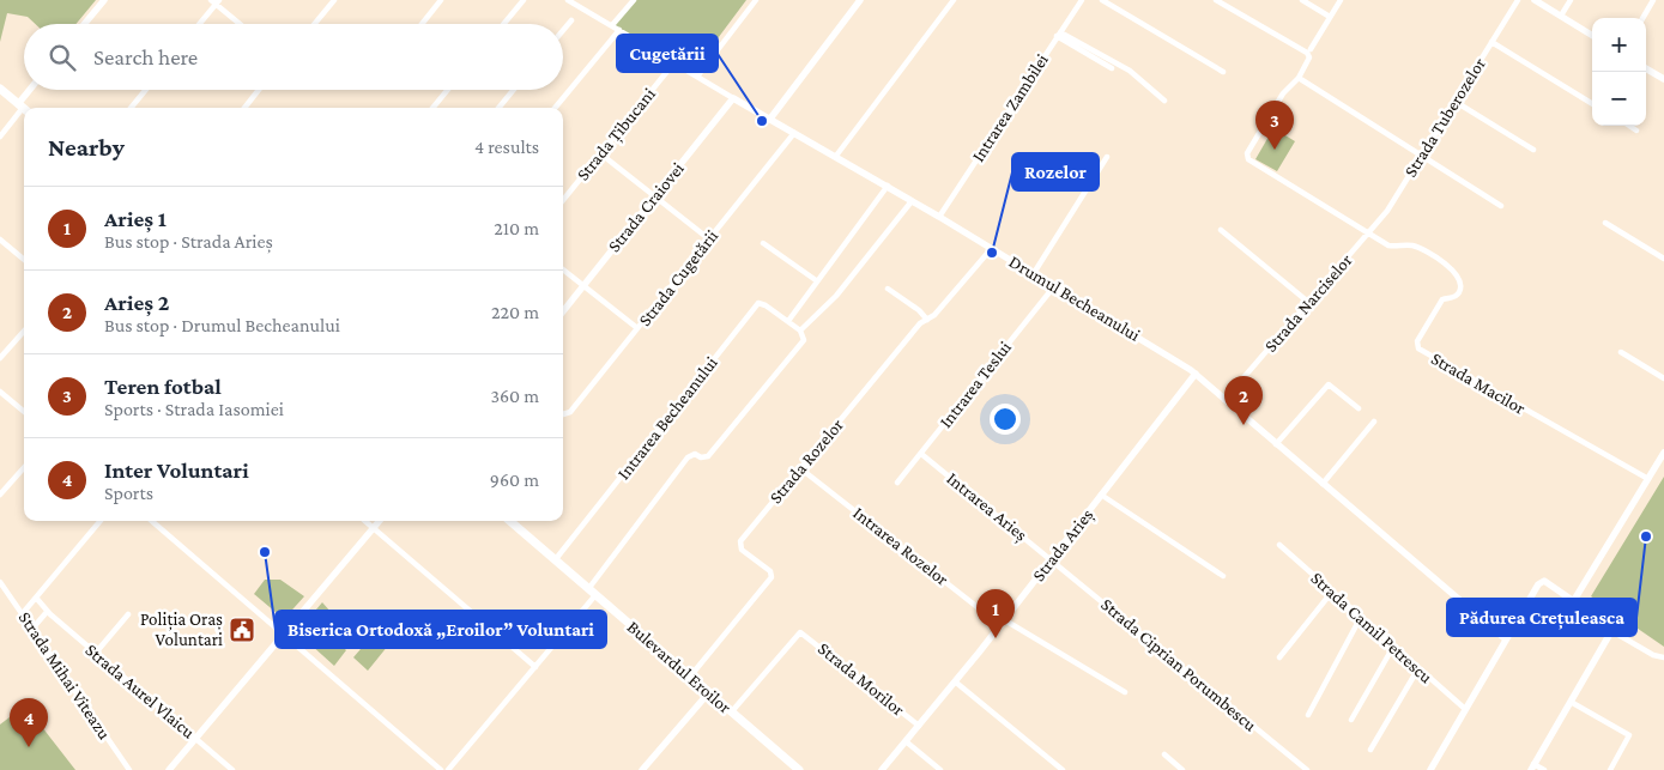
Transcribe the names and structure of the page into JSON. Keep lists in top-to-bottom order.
{
  "streets": {
    "main road": ["Bulevardul Eroilor"],
    "street": [
      "Intrarea Zambilei",
      "Strada Tuberozelor",
      "Strada Țibucani",
      "Strada Craiovei",
      "Strada Cugetării",
      "Drumul Becheanului",
      "Strada Narciselor",
      "Strada Macilor",
      "Intrarea Teslui",
      "Intrarea Becheanului",
      "Strada Rozelor",
      "Intrarea Arieș",
      "Strada Arieș",
      "Intrarea Rozelor",
      "Strada Camil Petrescu",
      "Strada Ciprian Porumbescu",
      "Strada Mihai Viteazu",
      "Strada Morilor",
      "Strada Aurel Vlaicu"
    ]
  },
  "crossings": [
    ["Intrarea Zambilei", "Drumul Becheanului"],
    ["Strada Tuberozelor", "Strada Narciselor"],
    ["Strada Tuberozelor", "Strada Macilor"],
    ["Strada Țibucani", "Drumul Becheanului"],
    ["Strada Craiovei", "Drumul Becheanului"],
    ["Strada Cugetării", "Drumul Becheanului"],
    ["Drumul Becheanului", "Strada Narciselor"],
    ["Drumul Becheanului", "Intrarea Teslui"],
    ["Drumul Becheanului", "Strada Rozelor"],
    ["Drumul Becheanului", "Strada Arieș"],
    ["Strada Narciselor", "Strada Macilor"],
    ["Intrarea Teslui", "Intrarea Arieș"],
    ["Intrarea Becheanului", "Bulevardul Eroilor"],
    ["Strada Rozelor", "Intrarea Rozelor"],
    ["Strada Rozelor", "Bulevardul Eroilor"],
    ["Intrarea Arieș", "Strada Arieș"],
    ["Intrarea Arieș", "Strada Ciprian Porumbescu"],
    ["Strada Arieș", "Intrarea Rozelor"],
    ["Strada Arieș", "Strada Ciprian Porumbescu"],
    ["Strada Arieș", "Strada Morilor"],
    ["Bulevardul Eroilor", "Strada Morilor"]
  ],
  "places": {
    "other": [
      "Cugetării",
      "Rozelor",
      "Pădurea Crețuleasca",
      "Biserica Ortodoxă „Eroilor” Voluntari"
    ],
    "public building": ["Poliția Oraș Voluntari"]
  },
  "page": {
    "map_buttons": ["+", "−"],
    "search": "Search here",
    "pins": [
      "3",
      "2",
      "1",
      "4"
    ],
    "heading": ["Nearby", "4 results"],
    "list": [
      {
        "mark": "1",
        "name": "Arieș 1",
        "note": "Bus stop · Strada Arieș",
        "value": "210 m"
      },
      {
        "mark": "2",
        "name": "Arieș 2",
        "note": "Bus stop · Drumul Becheanului",
        "value": "220 m"
      },
      {
        "mark": "3",
        "name": "Teren fotbal",
        "note": "Sports · Strada Iasomiei",
        "value": "360 m"
      },
      {
        "mark": "4",
        "name": "Inter Voluntari",
        "note": "Sports",
        "value": "960 m"
      }
    ]
  }
}
